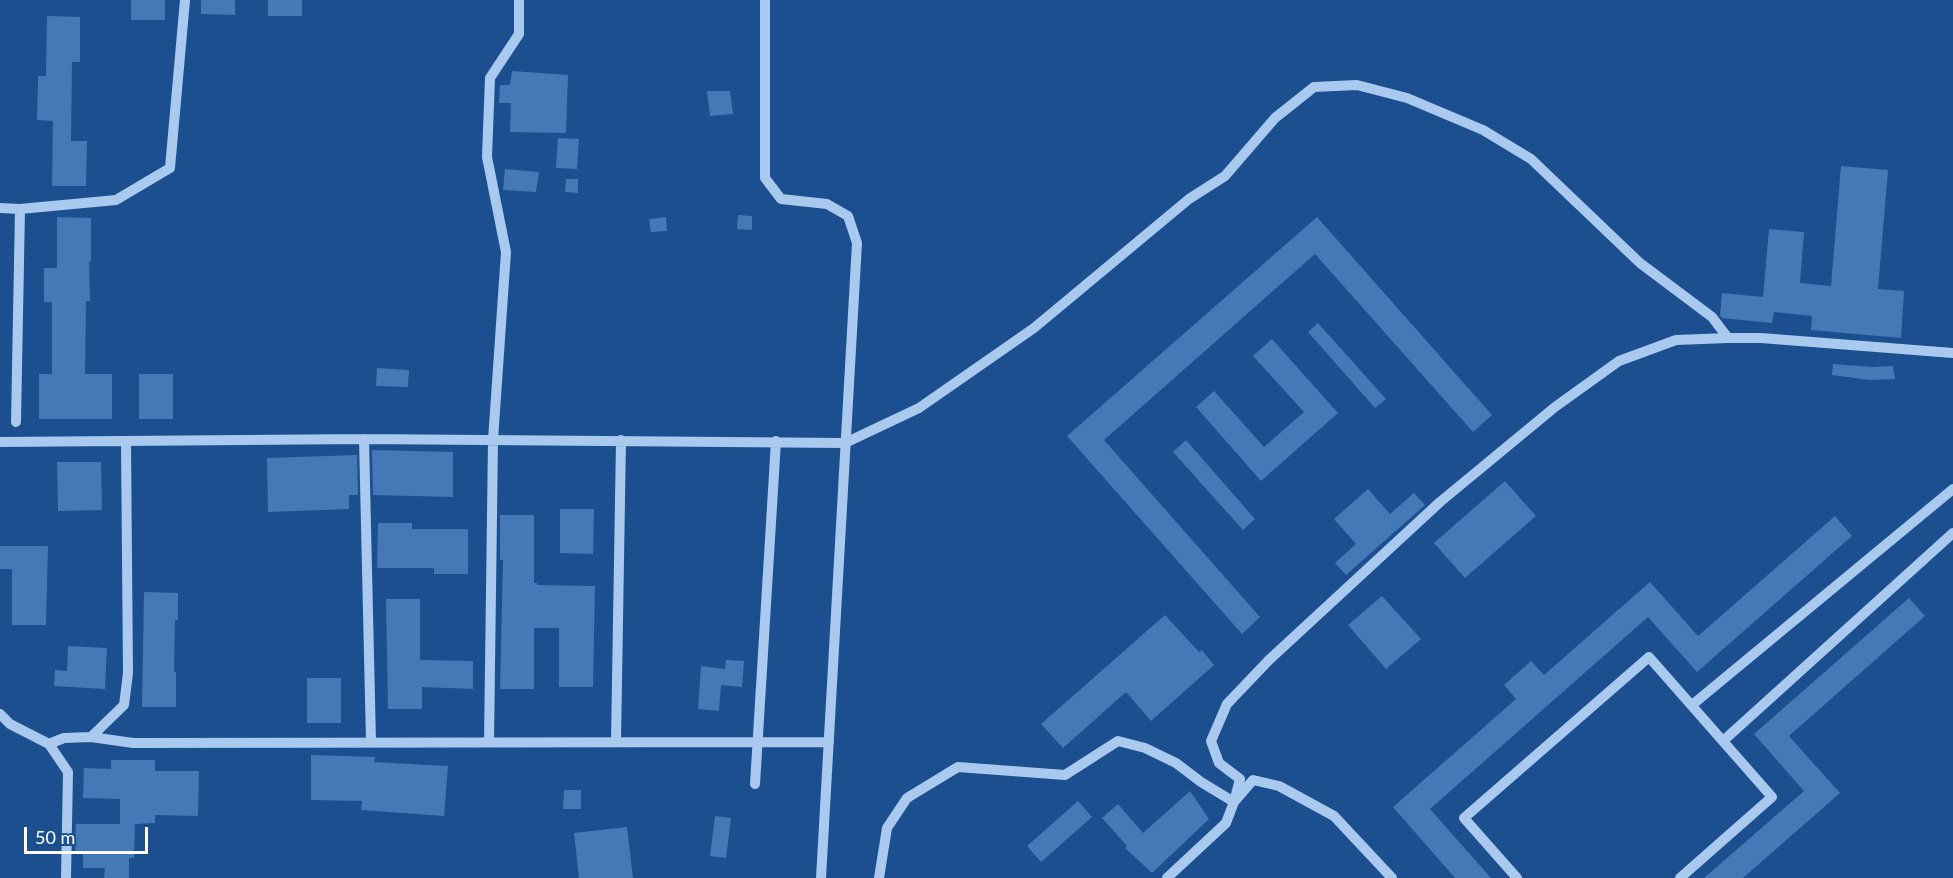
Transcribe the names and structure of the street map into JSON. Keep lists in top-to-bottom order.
{
  "scale_bar": "50 m"
}
